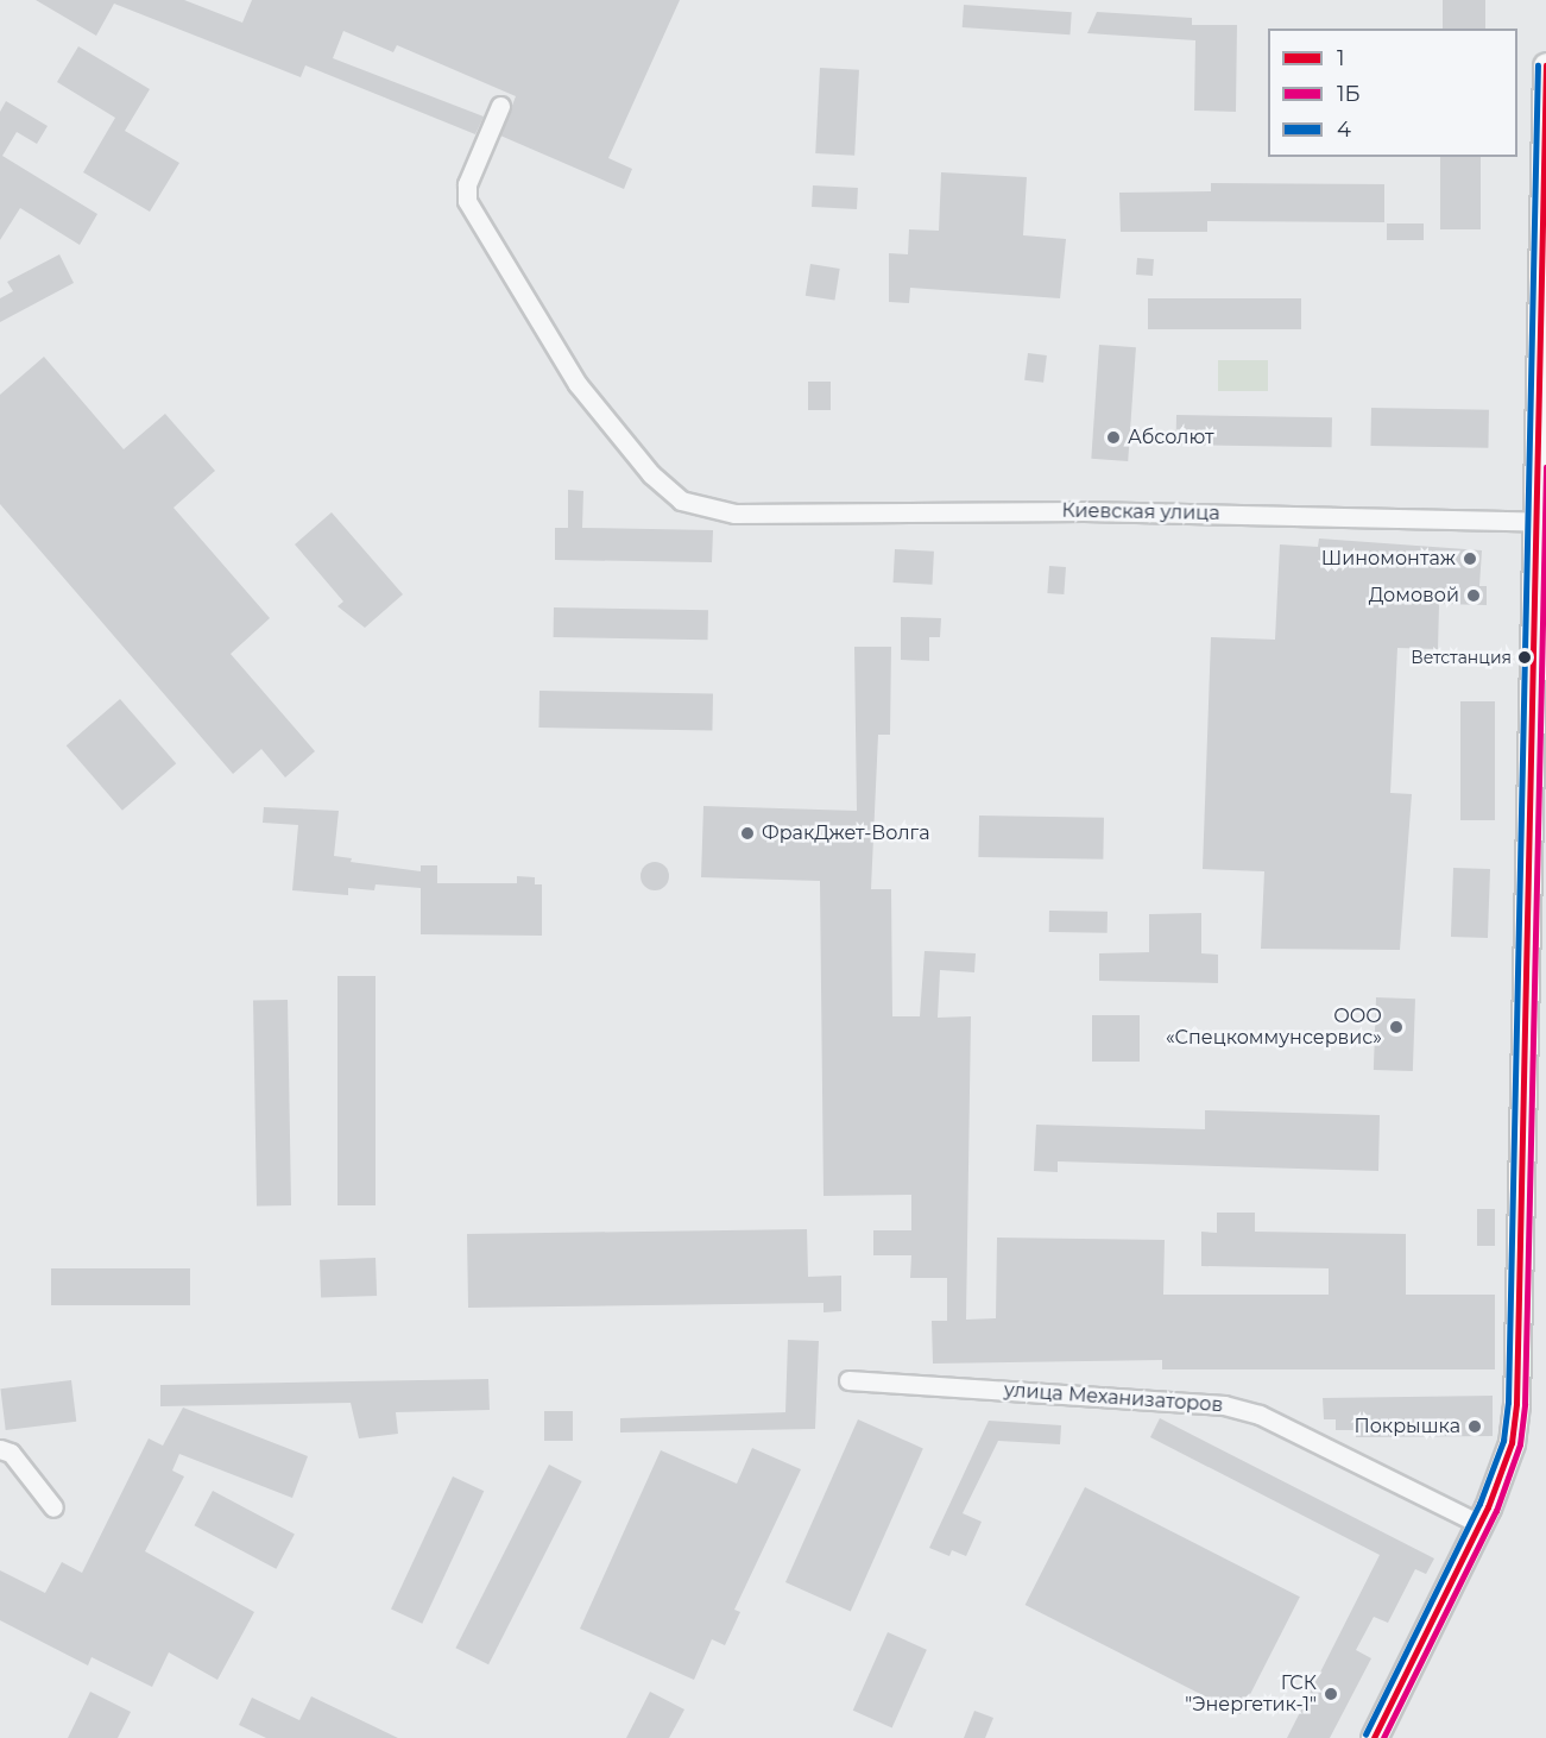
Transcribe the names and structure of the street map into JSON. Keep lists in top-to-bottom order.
{
  "streets": {
    "street": ["Киевская улица", "улица Механизаторов"]
  },
  "places": [
    "Абсолют",
    "Шиномонтаж",
    "Домовой",
    "Ветстанция",
    "ФракДжет-Волга",
    "ООО «Спецкоммунсервис»",
    "Покрышка",
    "ГСК \"Энергетик-1\""
  ],
  "lines": ["transit line 1", "transit line 4", "transit line 1Б"],
  "legend": ["1", "1Б", "4"]
}
